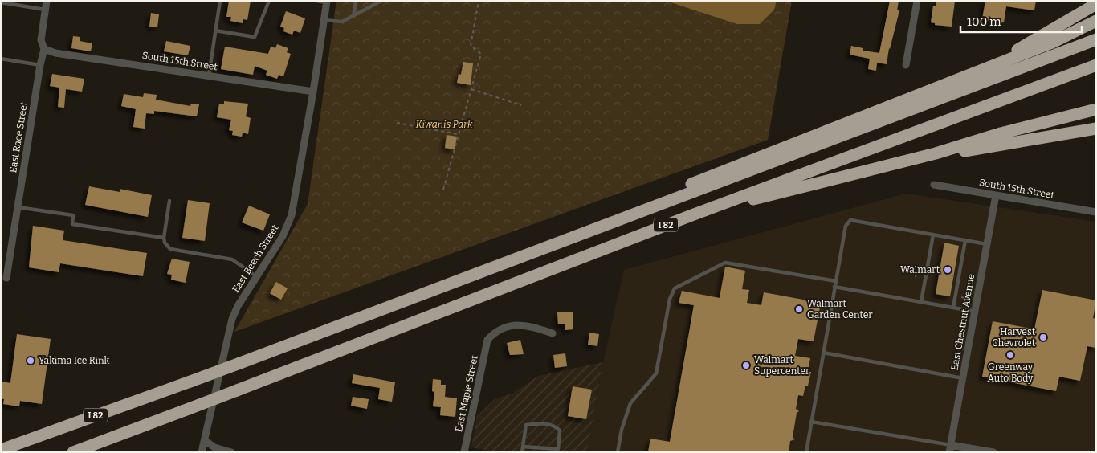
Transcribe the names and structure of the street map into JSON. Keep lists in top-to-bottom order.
{
  "streets": {
    "highway": ["I 82"],
    "street": [
      "South 15th Street",
      "East Race Street",
      "East Beech Street",
      "East Chestnut Avenue",
      "East Maple Street"
    ]
  },
  "crossings": [
    ["South 15th Street", "East Race Street"],
    ["South 15th Street", "East Beech Street"],
    ["South 15th Street", "East Chestnut Avenue"]
  ],
  "parks": ["Kiwanis Park"],
  "places": [
    "Walmart",
    "Walmart Garden Center",
    "Harvest Chevrolet",
    "Greenway Auto Body",
    "Yakima Ice Rink",
    "Walmart Supercenter"
  ],
  "scale_bar": "100 m"
}
